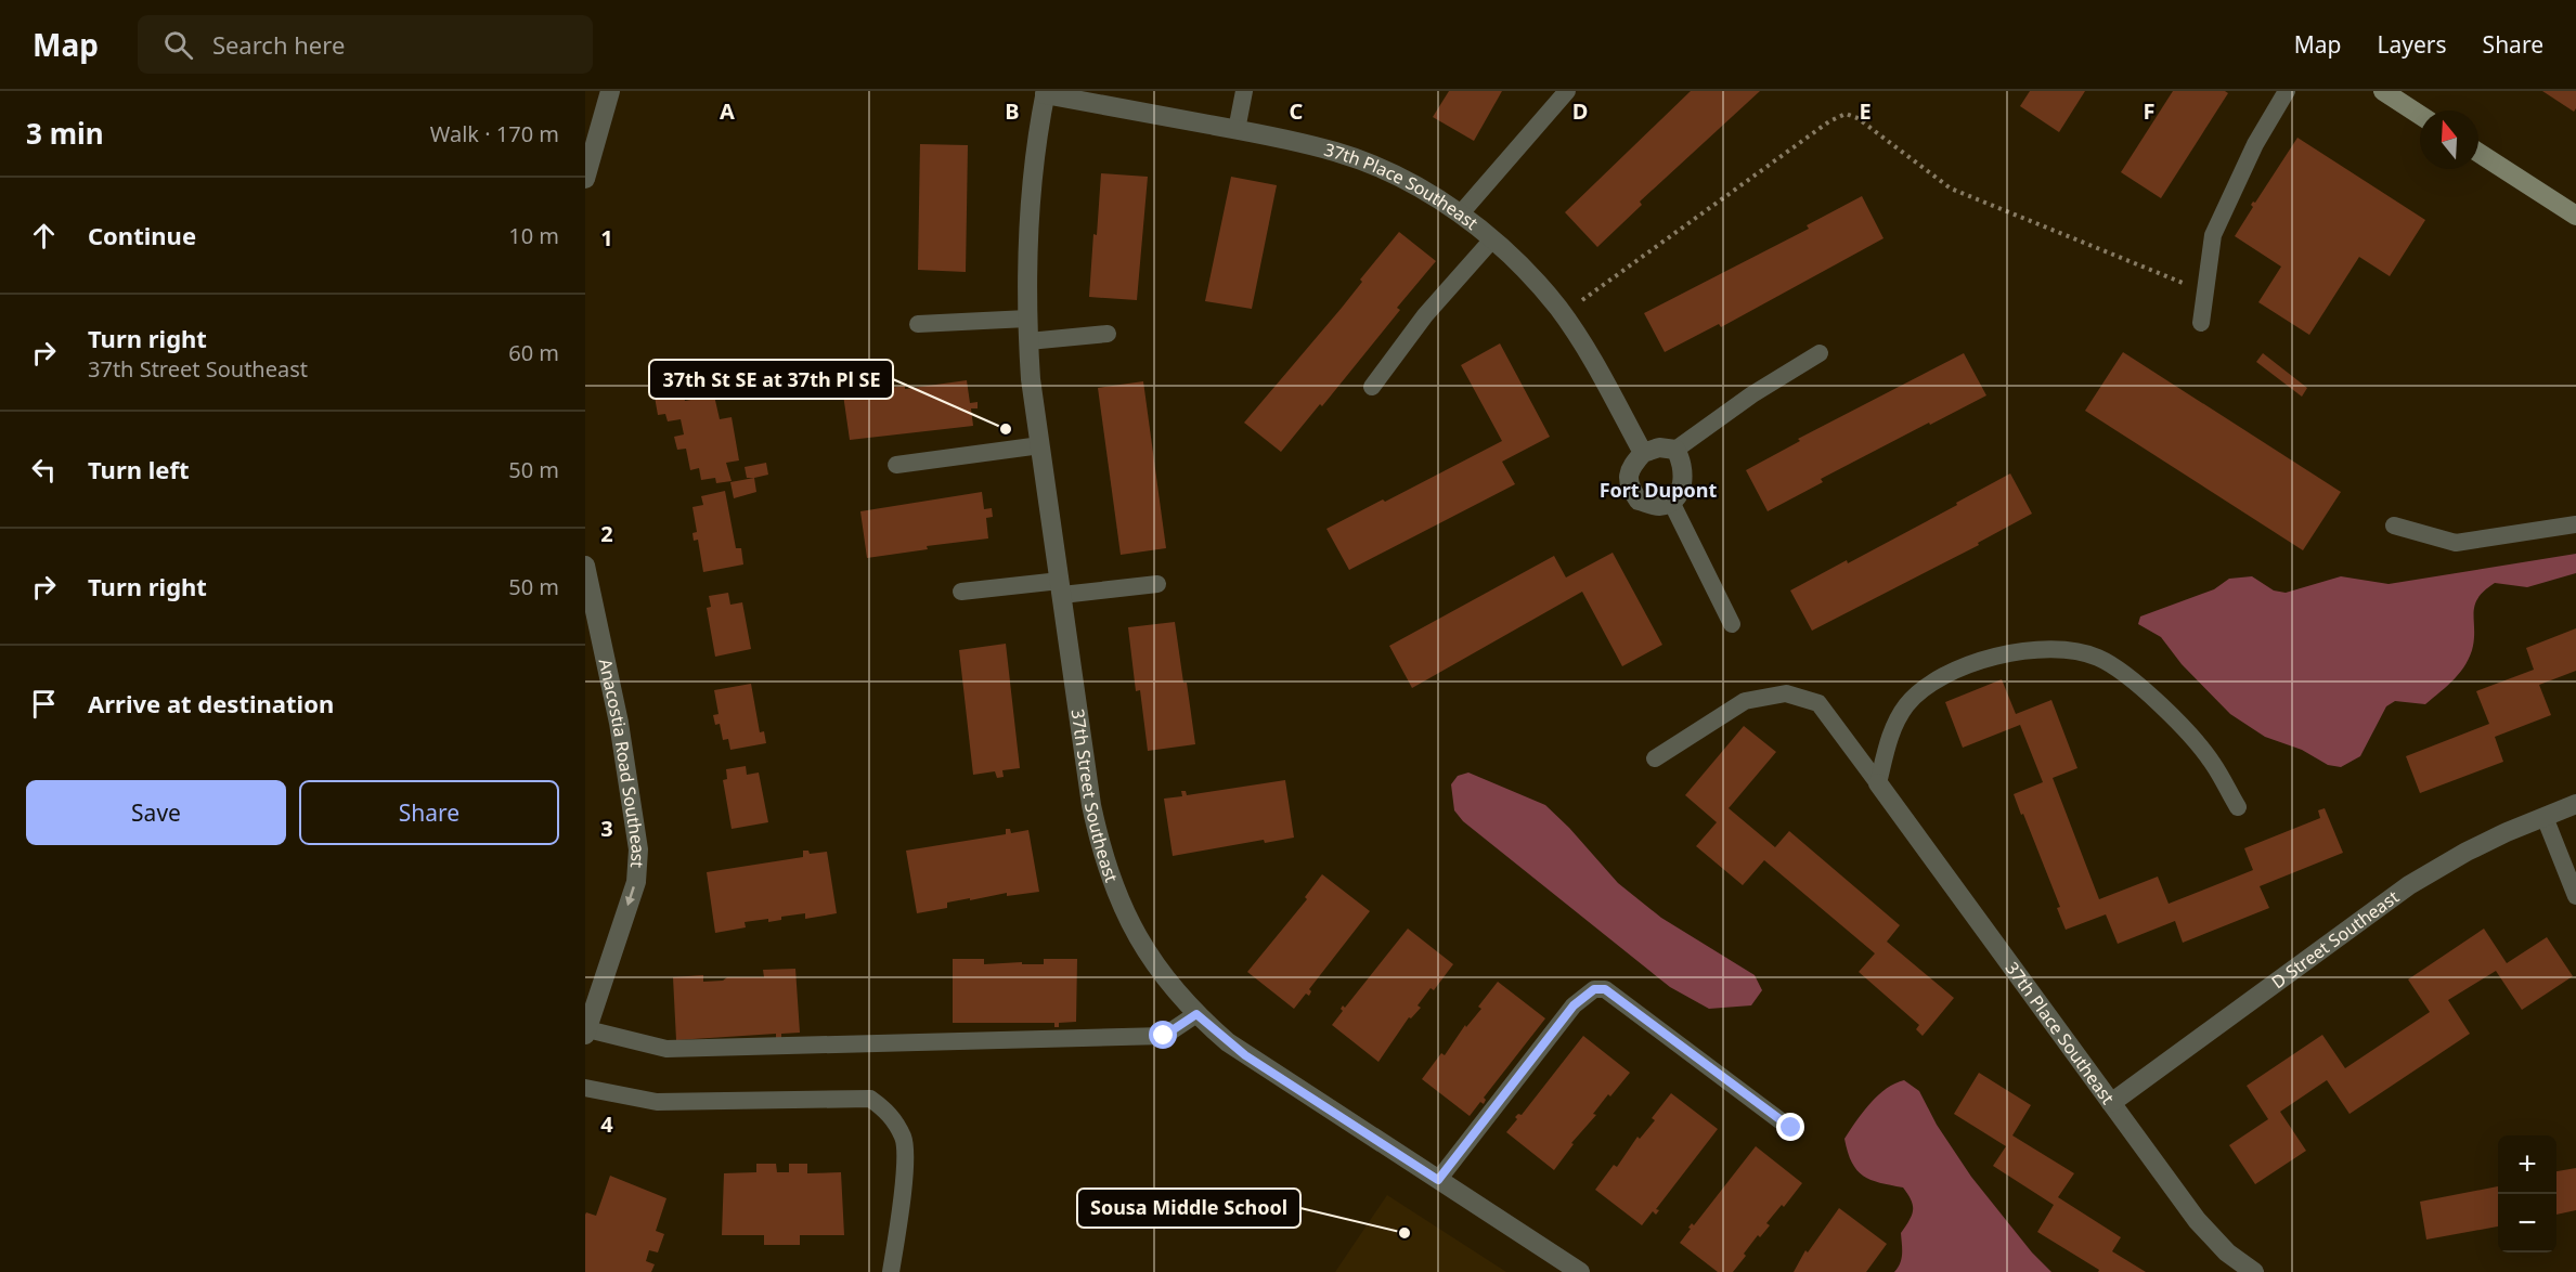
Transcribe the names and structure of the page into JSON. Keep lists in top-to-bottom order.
{
  "streets": {
    "street": [
      "37th Place Southeast",
      "Anacostia Road Southeast",
      "37th Street Southeast",
      "D Street Southeast"
    ]
  },
  "crossings": [
    ["37th Place Southeast", "37th Street Southeast"],
    ["37th Place Southeast", "D Street Southeast"]
  ],
  "one_way": ["Anacostia Road Southeast"],
  "districts": ["Fort Dupont"],
  "places": ["37th St SE at 37th Pl SE", "Sousa Middle School"],
  "north": "top",
  "page": {
    "header": "Map",
    "search": "Search here",
    "nav": ["Map", "Layers", "Share"],
    "heading": ["3 min", "Walk · 170 m"],
    "list": [
      ["Continue", "10 m"],
      ["Turn right", "37th Street Southeast", "60 m"],
      ["Turn left", "50 m"],
      ["Turn right", "50 m"],
      "Arrive at destination"
    ],
    "buttons": ["Save", "Share"],
    "map_buttons": ["+", "−"]
  },
  "grid": {
    "columns": [
      "A",
      "B",
      "C",
      "D",
      "E",
      "F"
    ],
    "rows": [
      "1",
      "2",
      "3",
      "4"
    ]
  }
}
